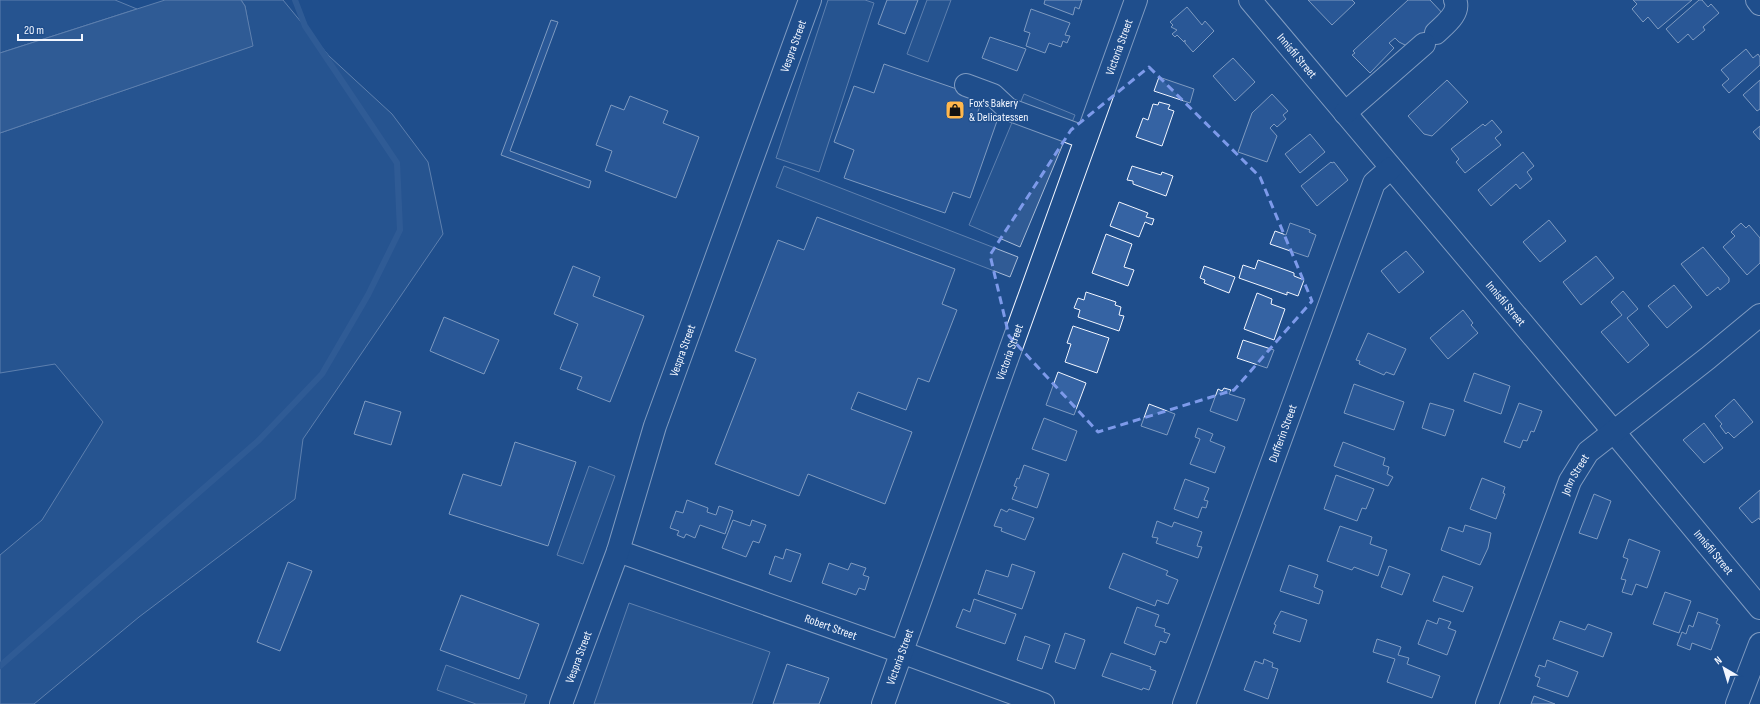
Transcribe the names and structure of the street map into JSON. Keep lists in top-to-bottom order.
{
  "streets": {
    "street": [
      "Vespra Street",
      "Victoria Street",
      "Innisfil Street",
      "Dufferin Street",
      "John Street",
      "Robert Street"
    ]
  },
  "crossings": [
    ["Vespra Street", "Robert Street"],
    ["Victoria Street", "Robert Street"],
    ["Innisfil Street", "Dufferin Street"],
    ["Innisfil Street", "John Street"]
  ],
  "places": {
    "shop": ["Fox's Bakery & Delicatessen"]
  },
  "scale_bar": "20 m",
  "north": "top left"
}
